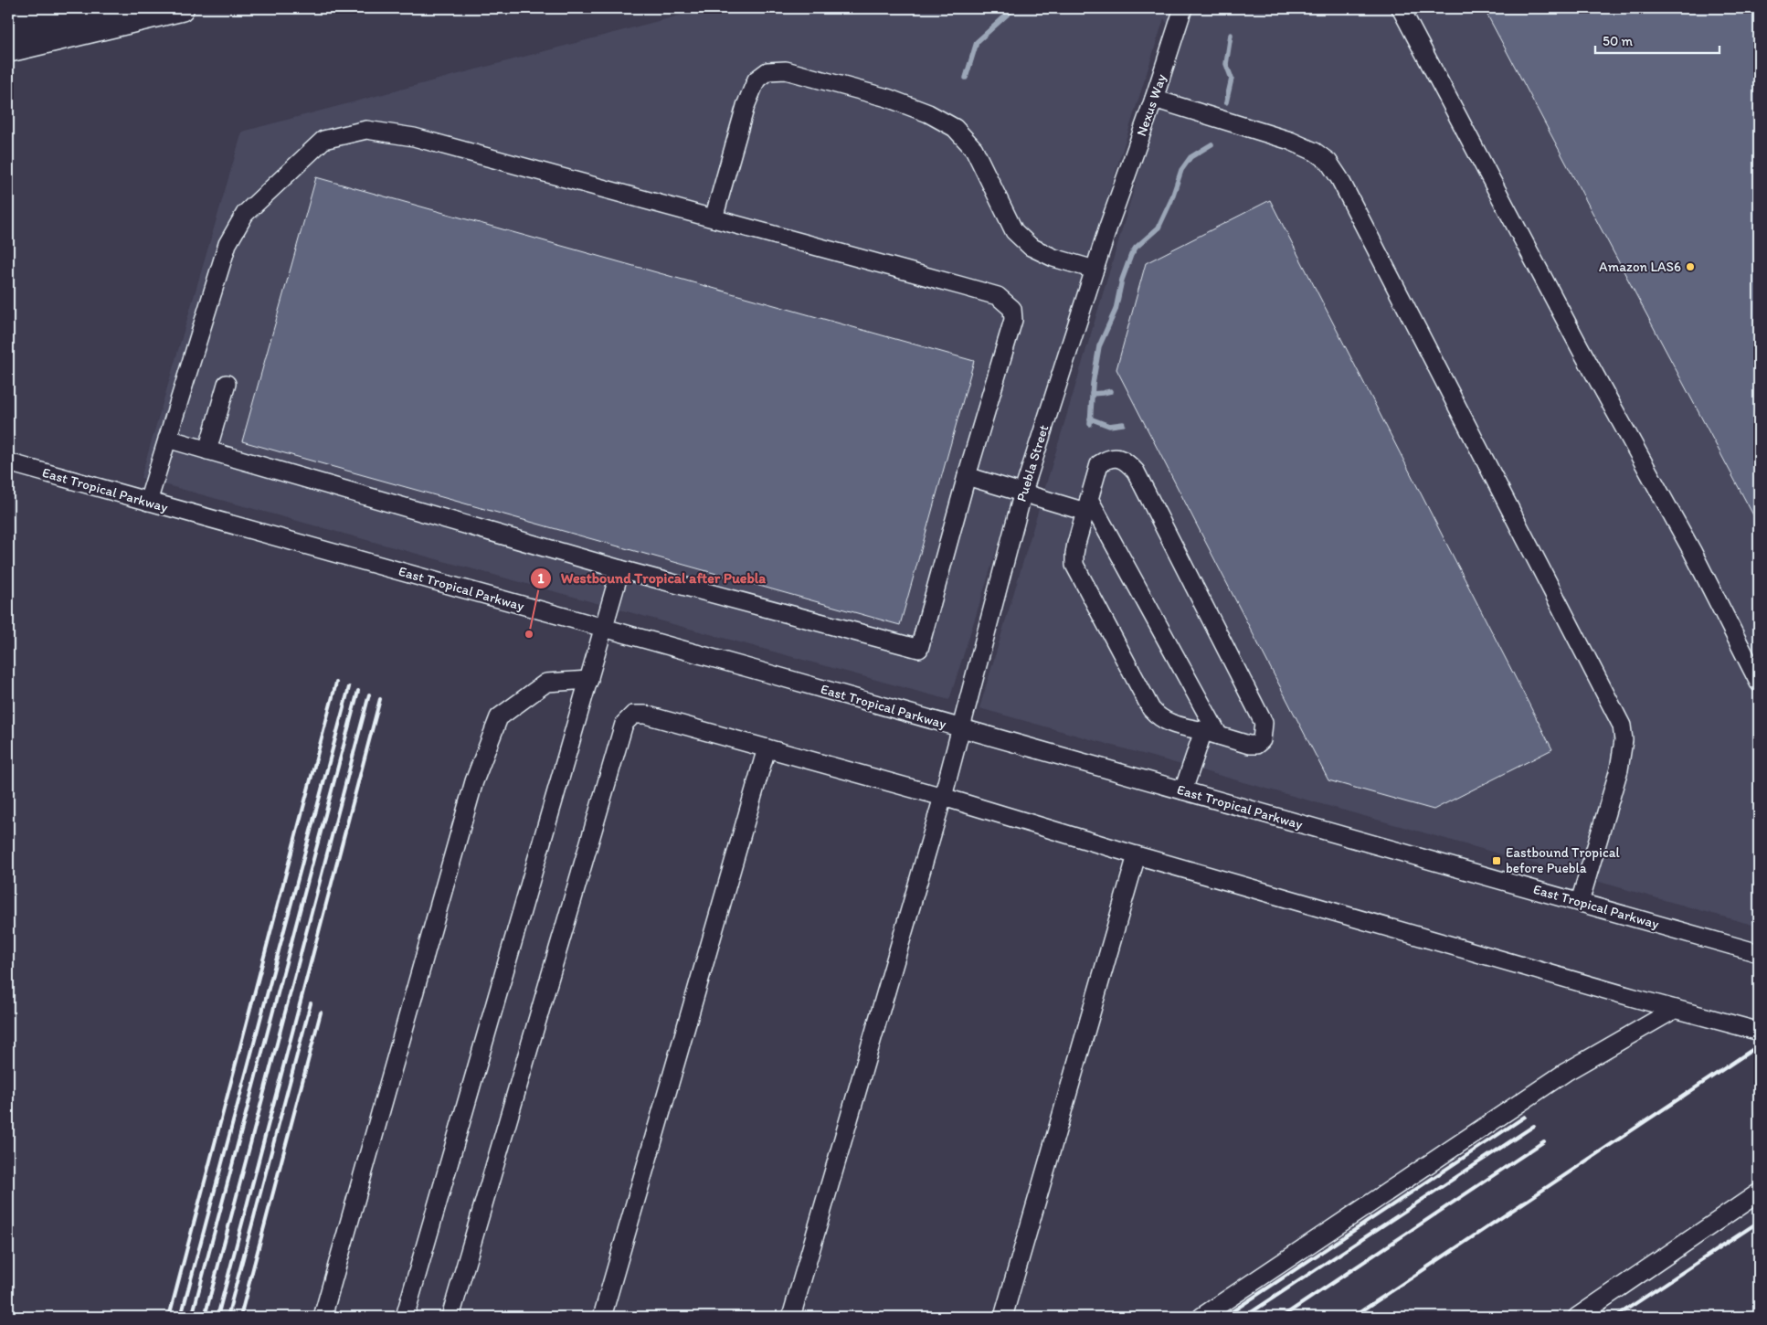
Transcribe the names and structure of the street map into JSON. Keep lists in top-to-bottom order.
{
  "streets": {
    "street": ["Nexus Way", "Puebla Street", "East Tropical Parkway"]
  },
  "crossings": [
    ["Nexus Way", "Puebla Street"],
    ["Puebla Street", "East Tropical Parkway"]
  ],
  "places": {
    "other": ["Amazon LAS6", "Westbound Tropical after Puebla"],
    "transit": ["Eastbound Tropical before Puebla"]
  },
  "scale_bar": "50 m"
}
